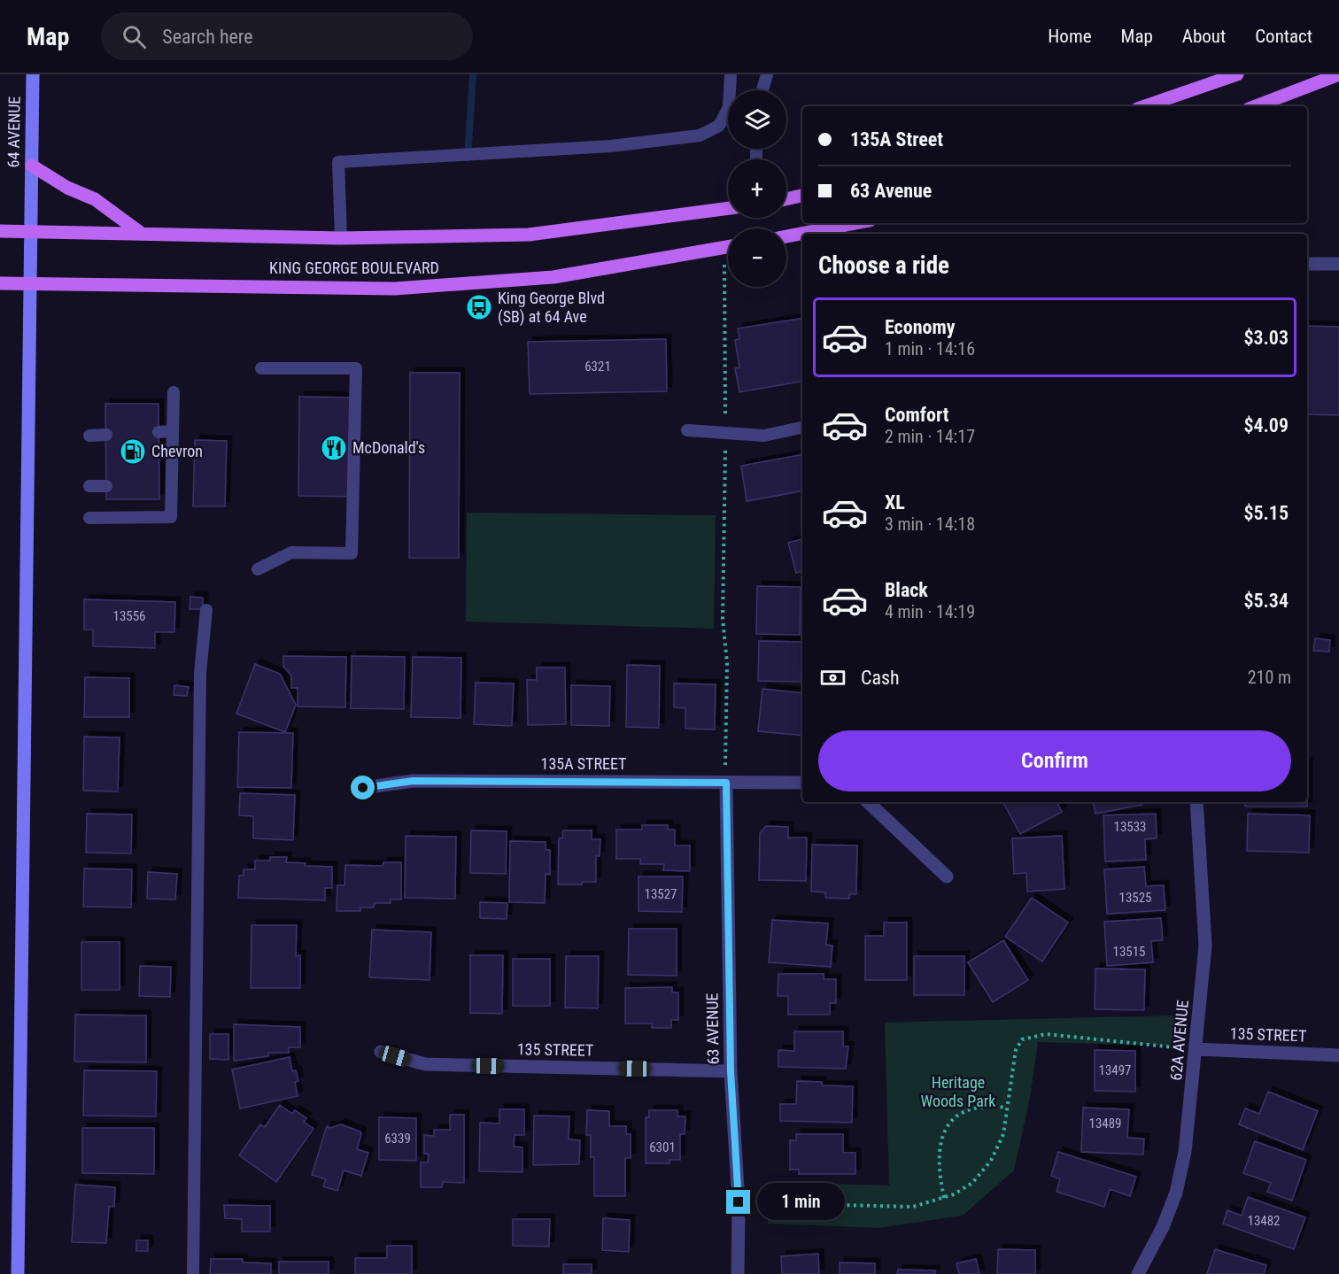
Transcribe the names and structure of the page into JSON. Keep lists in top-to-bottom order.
{
  "streets": {
    "main road": ["64 AVENUE", "KING GEORGE BOULEVARD"],
    "street": [
      "135A STREET",
      "63 AVENUE",
      "135 STREET",
      "62A AVENUE"
    ]
  },
  "crossings": [
    ["64 AVENUE", "KING GEORGE BOULEVARD"],
    ["135A STREET", "63 AVENUE"],
    ["63 AVENUE", "135 STREET"],
    ["135 STREET", "62A AVENUE"]
  ],
  "parks": ["Heritage Woods Park"],
  "places": {
    "bus stop": ["King George Blvd (SB) at 64 Ave"],
    "restaurant": ["McDonald's"],
    "fuel station": ["Chevron"]
  },
  "house_numbers": [
    "6321",
    "13556",
    "13533",
    "13527",
    "13525",
    "13515",
    "13497",
    "13489",
    "6339",
    "6301",
    "13482"
  ],
  "page": {
    "header": "Map",
    "search": "Search here",
    "nav": [
      "Home",
      "Map",
      "About",
      "Contact"
    ],
    "map_buttons": ["+", "−"],
    "banner": ["135A Street", "63 Avenue"],
    "heading": "Choose a ride",
    "list": [
      {
        "name": "Economy",
        "note": "1 min · 14:16",
        "value": "$3.03"
      },
      {
        "name": "Comfort",
        "note": "2 min · 14:17",
        "value": "$4.09"
      },
      {
        "name": "XL",
        "note": "3 min · 14:18",
        "value": "$5.15"
      },
      {
        "name": "Black",
        "note": "4 min · 14:19",
        "value": "$5.34"
      }
    ],
    "pay": ["Cash", "210 m"],
    "buttons": "Confirm",
    "bubble": "1 min"
  }
}
